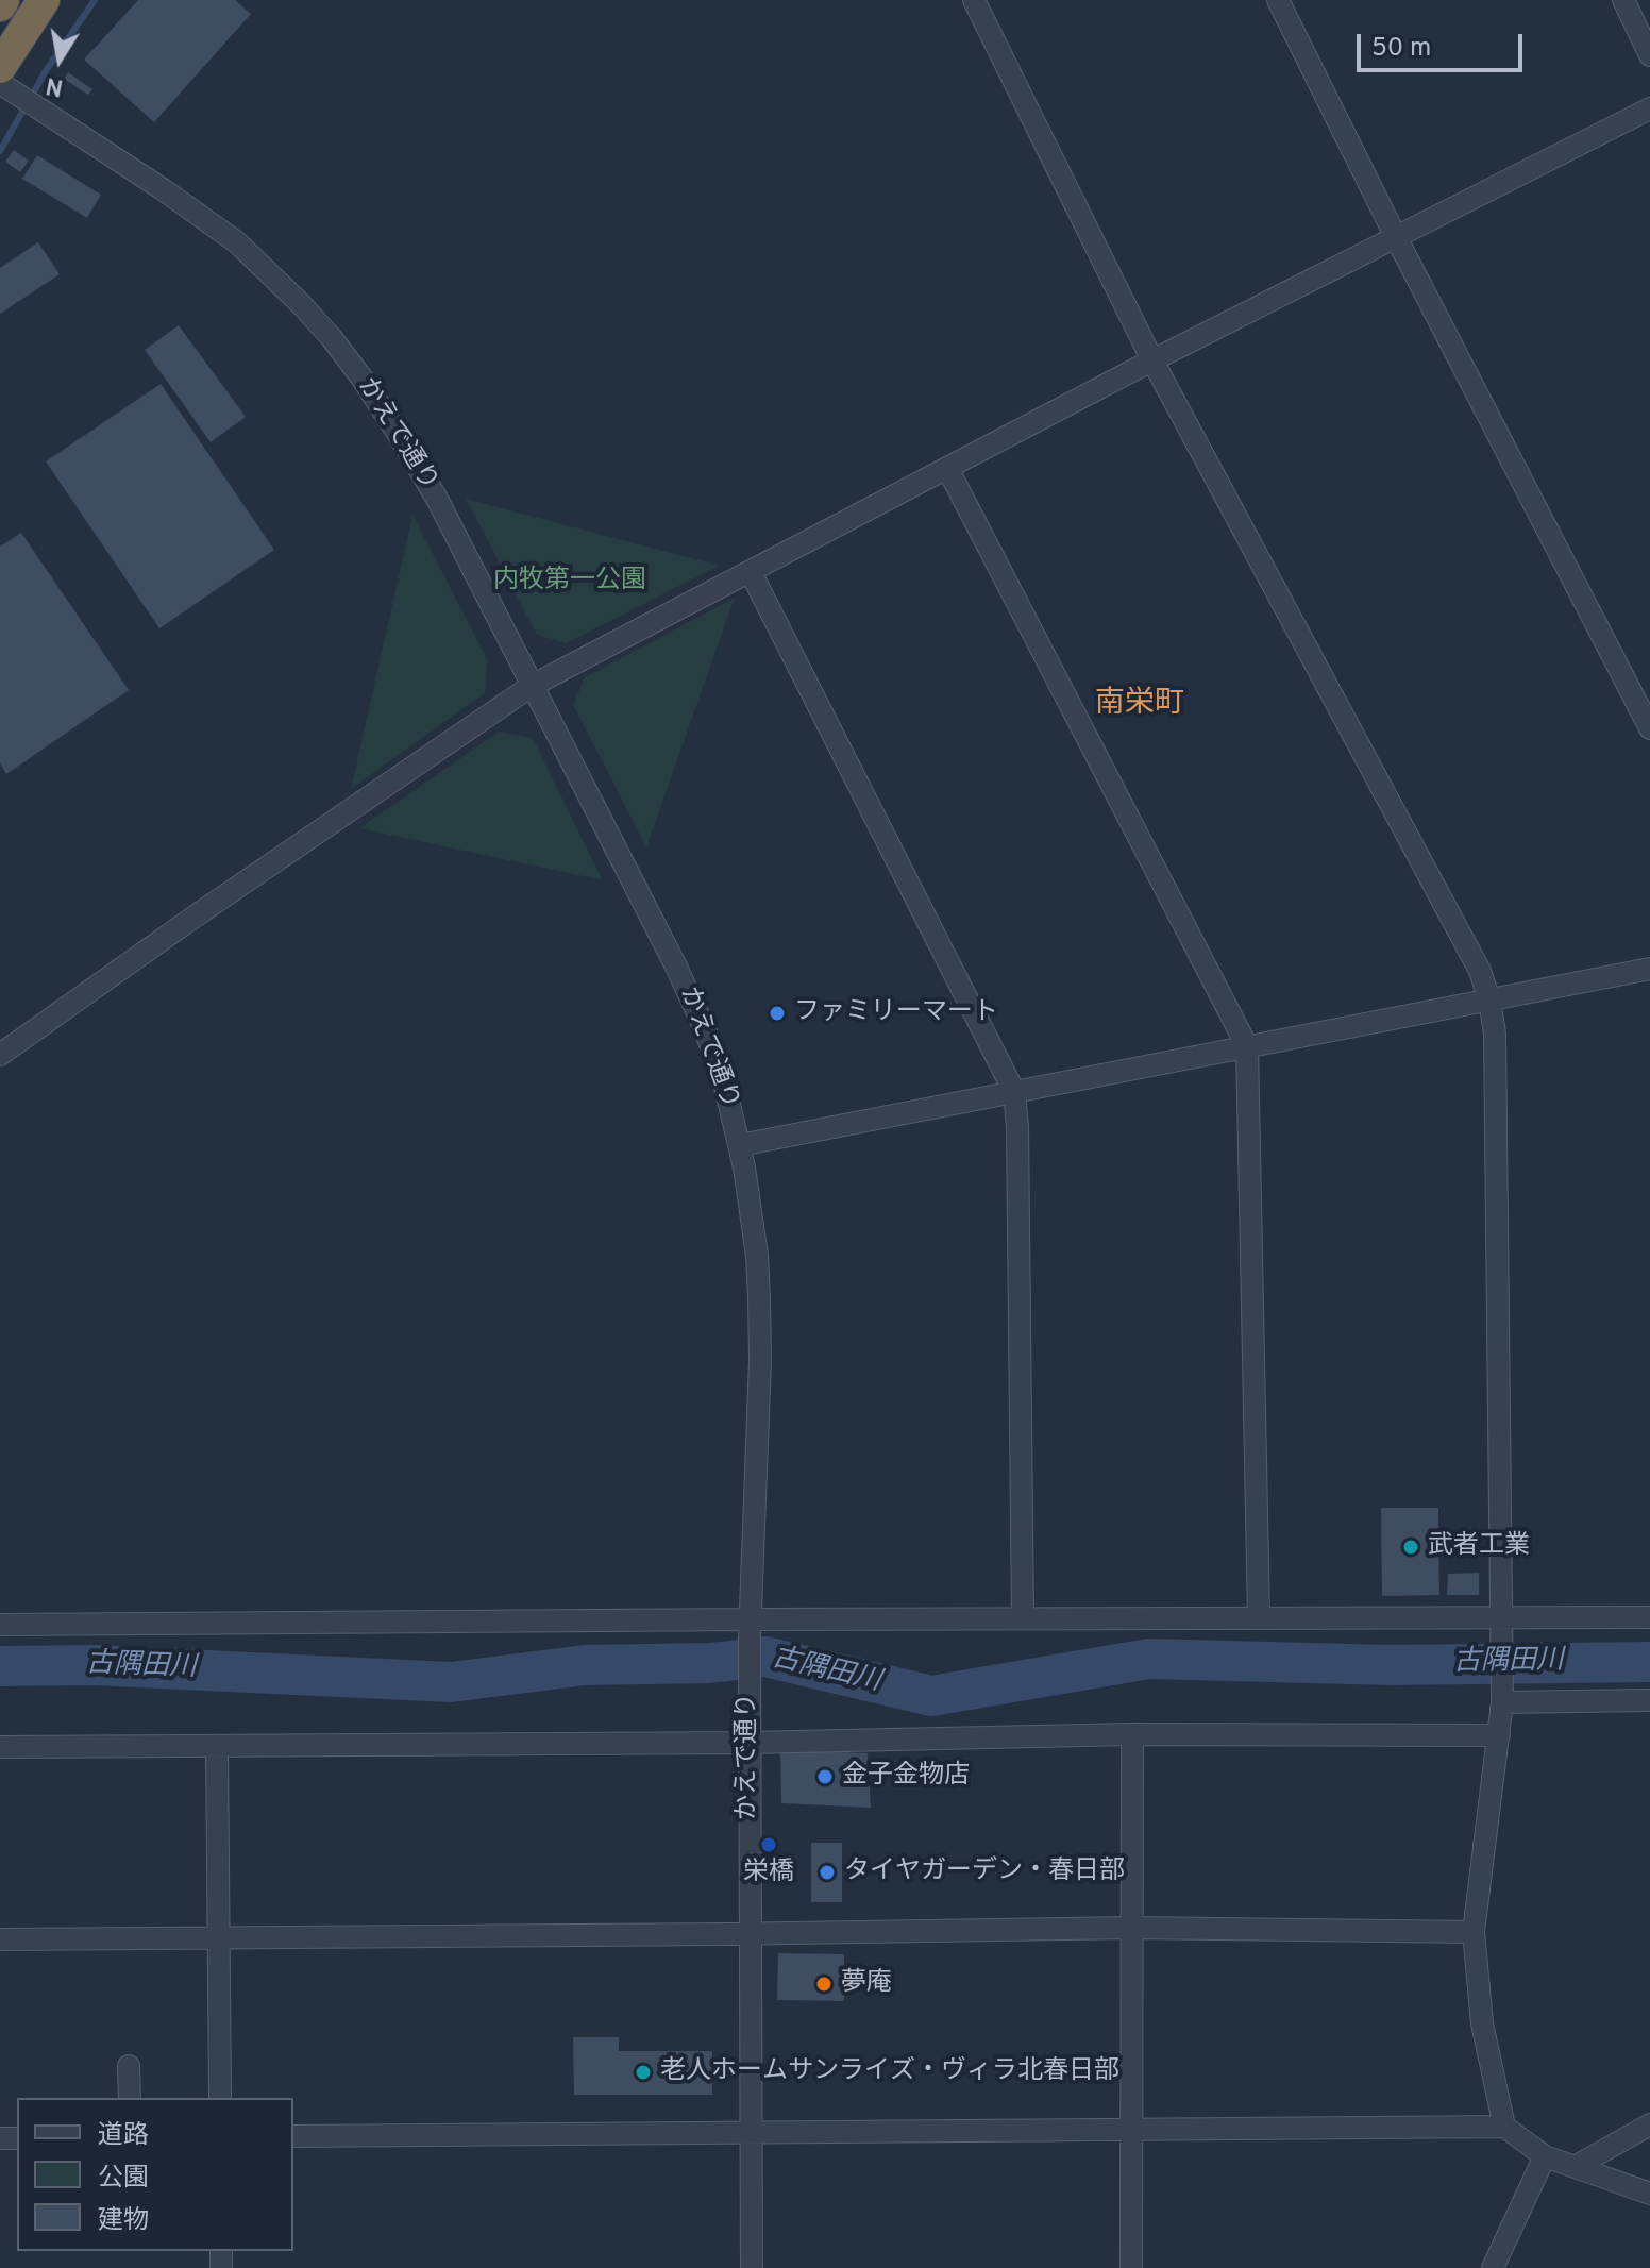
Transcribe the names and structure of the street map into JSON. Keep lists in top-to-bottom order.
{
  "streets": {
    "street": ["かえで通り"]
  },
  "districts": ["南栄町"],
  "water": ["古隅田川"],
  "parks": ["内牧第一公園"],
  "places": [
    "ファミリーマート",
    "武者工業",
    "金子金物店",
    "栄橋",
    "タイヤガーデン・春日部",
    "夢庵",
    "老人ホームサンライズ・ヴィラ北春日部"
  ],
  "legend": ["道路", "公園", "建物"],
  "scale_bar": "50 m",
  "north": "bottom"
}
